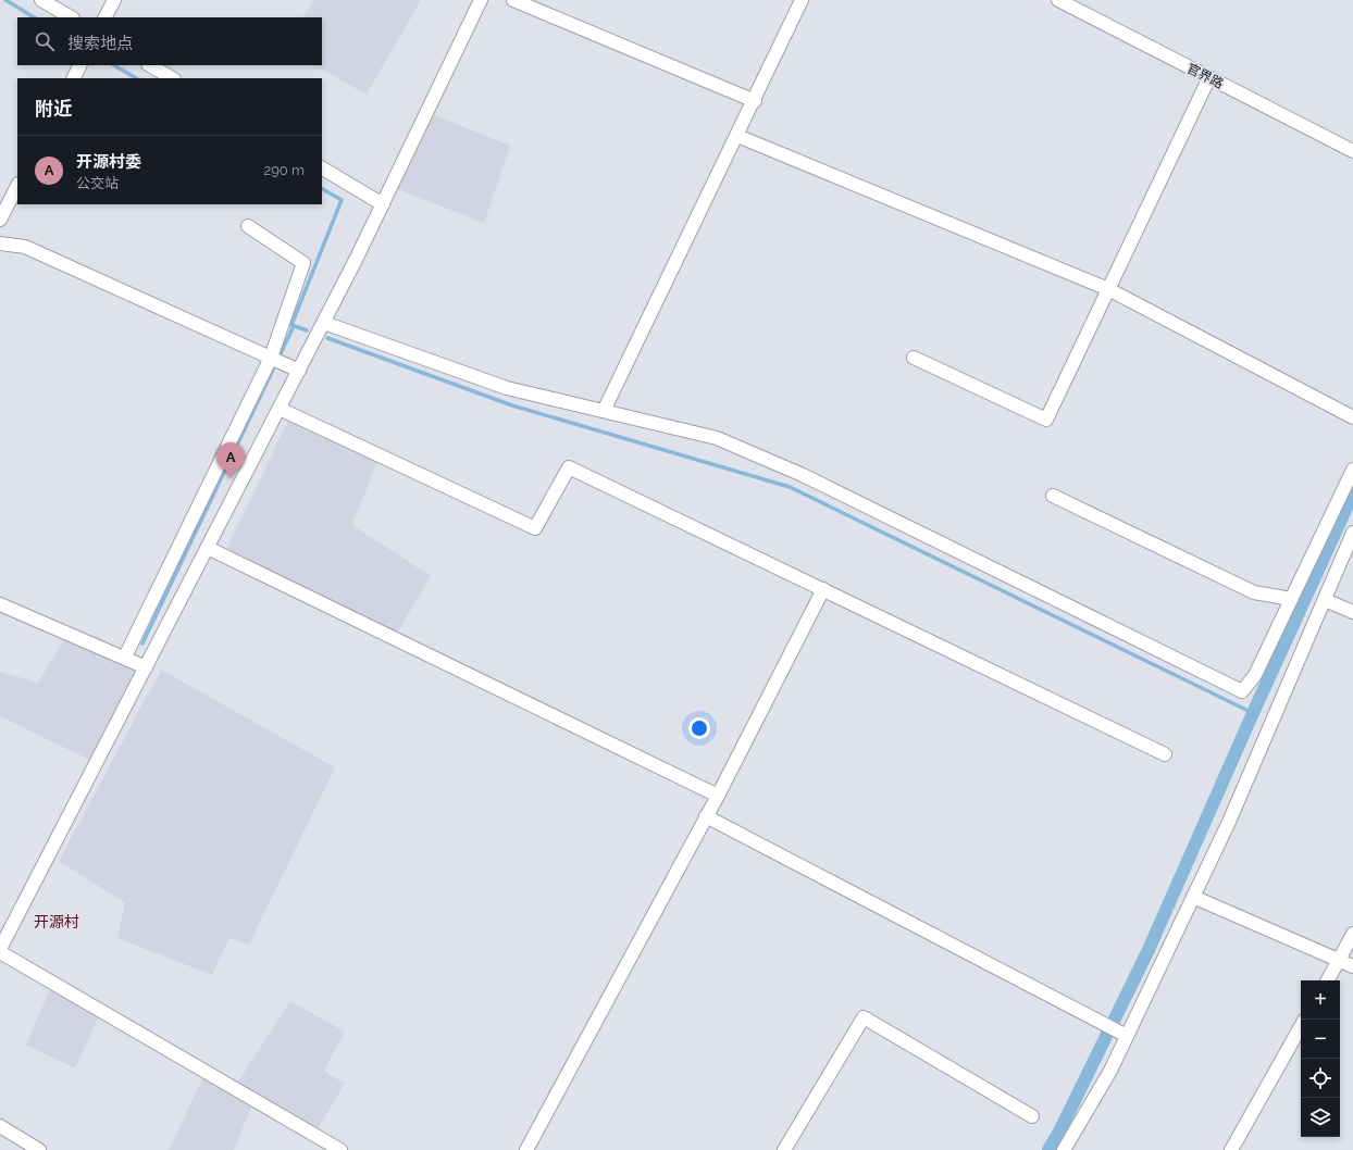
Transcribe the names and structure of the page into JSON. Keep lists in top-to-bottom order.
{
  "streets": {
    "street": ["官界路"]
  },
  "districts": ["开源村"],
  "page": {
    "search": "搜索地点",
    "heading": "附近",
    "list": [
      {
        "mark": "A",
        "name": "开源村委",
        "note": "公交站",
        "value": "290 m"
      }
    ],
    "pins": "A",
    "map_buttons": ["+", "−"]
  }
}
